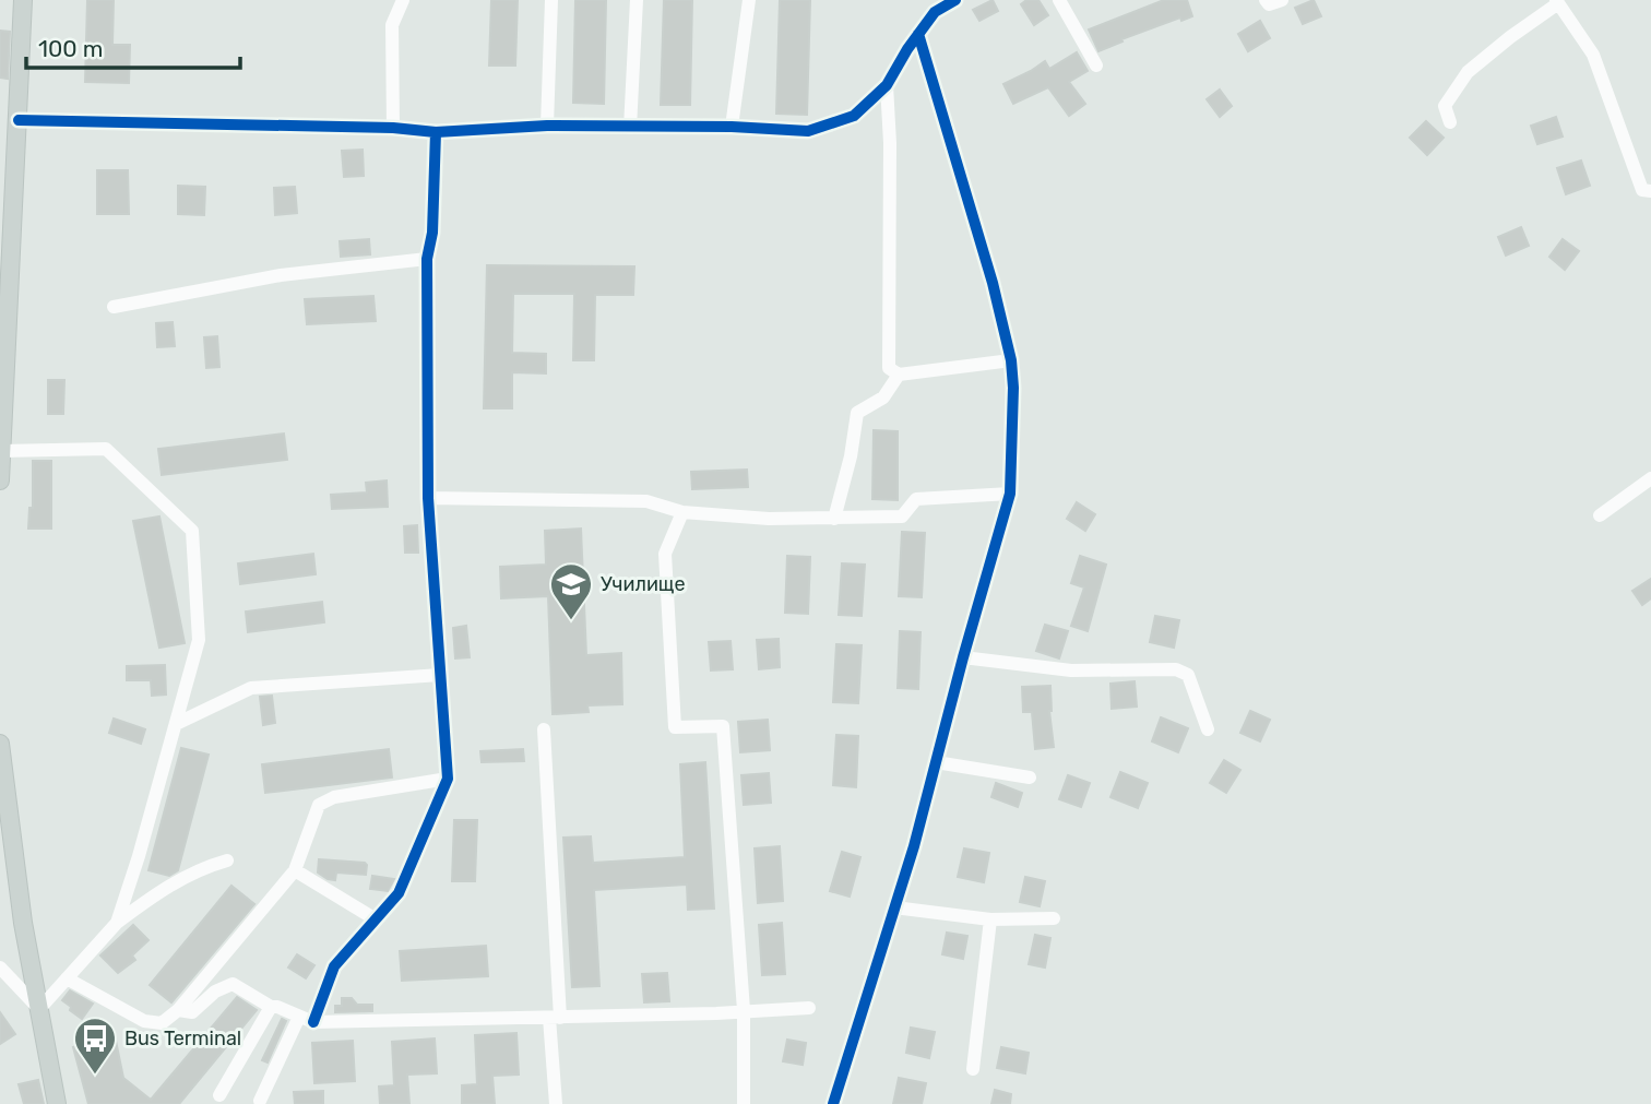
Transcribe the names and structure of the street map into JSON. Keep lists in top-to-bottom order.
{
  "places": {
    "school or university": ["Училище"],
    "bus stop": ["Bus Terminal"]
  },
  "scale_bar": "100 m"
}
